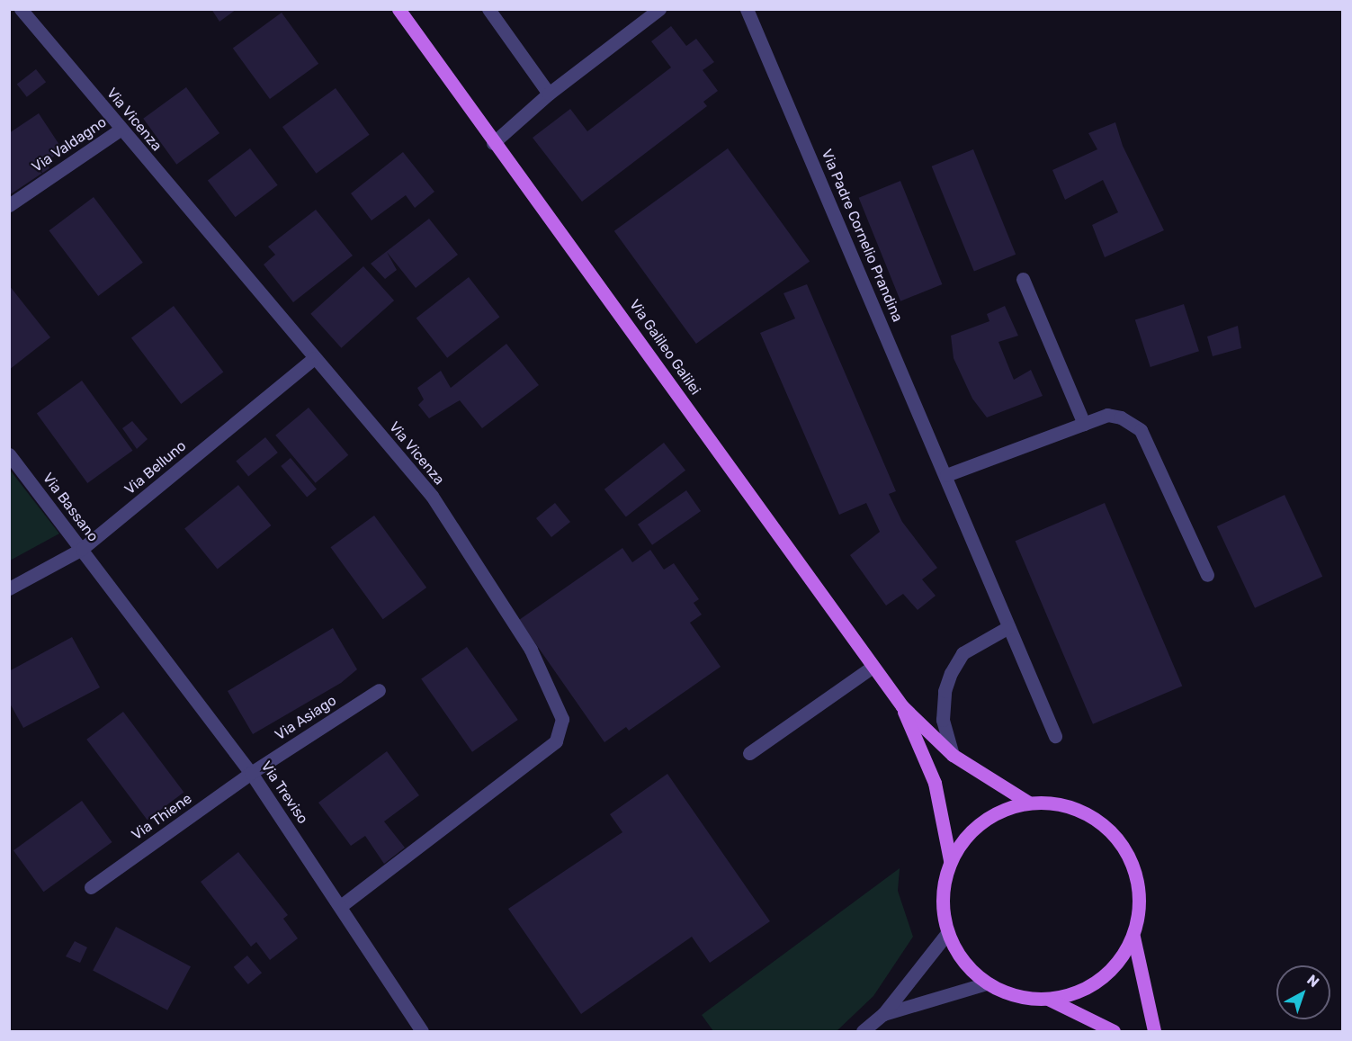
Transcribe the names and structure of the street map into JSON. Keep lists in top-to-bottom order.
{
  "streets": {
    "main road": ["Via Galileo Galilei"],
    "street": [
      "Via Vicenza",
      "Via Valdagno",
      "Via Padre Cornelio Prandina",
      "Via Belluno",
      "Via Bassano",
      "Via Asiago",
      "Via Treviso",
      "Via Thiene"
    ]
  },
  "crossings": [
    ["Via Vicenza", "Via Valdagno"],
    ["Via Vicenza", "Via Belluno"],
    ["Via Vicenza", "Via Treviso"],
    ["Via Belluno", "Via Bassano"],
    ["Via Bassano", "Via Treviso"],
    ["Via Asiago", "Via Treviso"],
    ["Via Asiago", "Via Thiene"],
    ["Via Treviso", "Via Thiene"]
  ],
  "north": "top right"
}
